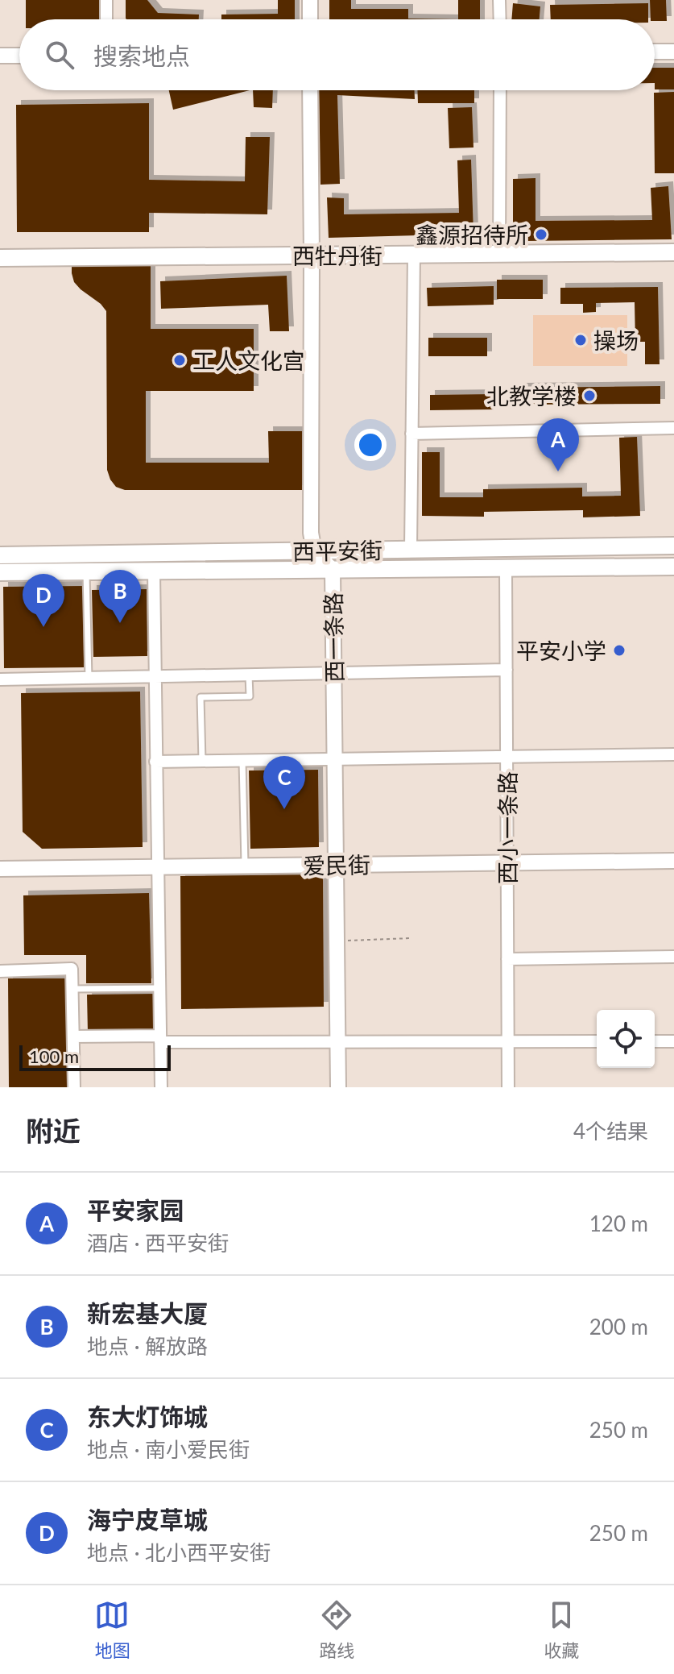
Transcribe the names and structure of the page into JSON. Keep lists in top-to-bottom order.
{
  "streets": {
    "main road": ["西牡丹街", "西平安街"],
    "street": ["西一条路", "西小一条路", "爱民街"]
  },
  "crossings": [
    ["西平安街", "西一条路"],
    ["西平安街", "西小一条路"],
    ["西一条路", "爱民街"],
    ["西小一条路", "爱民街"]
  ],
  "places": [
    "鑫源招待所",
    "操场",
    "工人文化宫",
    "北教学楼",
    "平安小学"
  ],
  "scale_bar": "100 m",
  "page": {
    "search": "搜索地点",
    "pins": [
      "A",
      "B",
      "D",
      "C"
    ],
    "scale": "100 m",
    "heading": ["附近", "4个结果"],
    "list": [
      {
        "mark": "A",
        "name": "平安家园",
        "note": "酒店 · 西平安街",
        "value": "120 m"
      },
      {
        "mark": "B",
        "name": "新宏基大厦",
        "note": "地点 · 解放路",
        "value": "200 m"
      },
      {
        "mark": "C",
        "name": "东大灯饰城",
        "note": "地点 · 南小爱民街",
        "value": "250 m"
      },
      {
        "mark": "D",
        "name": "海宁皮草城",
        "note": "地点 · 北小西平安街",
        "value": "250 m"
      }
    ],
    "nav": ["地图", "路线", "收藏"]
  }
}
